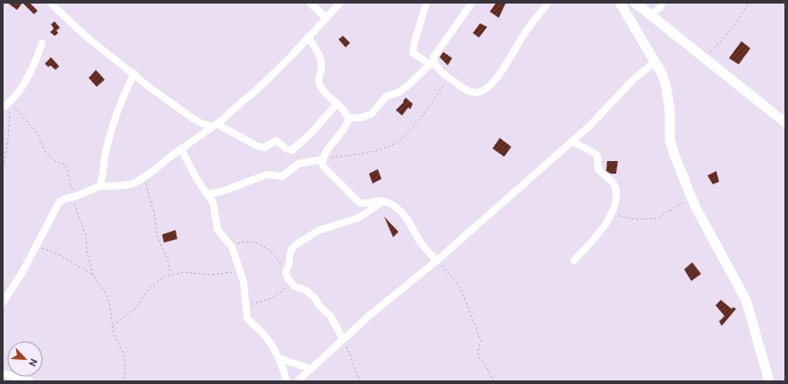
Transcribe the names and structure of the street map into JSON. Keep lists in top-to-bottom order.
{
  "north": "bottom right"
}
